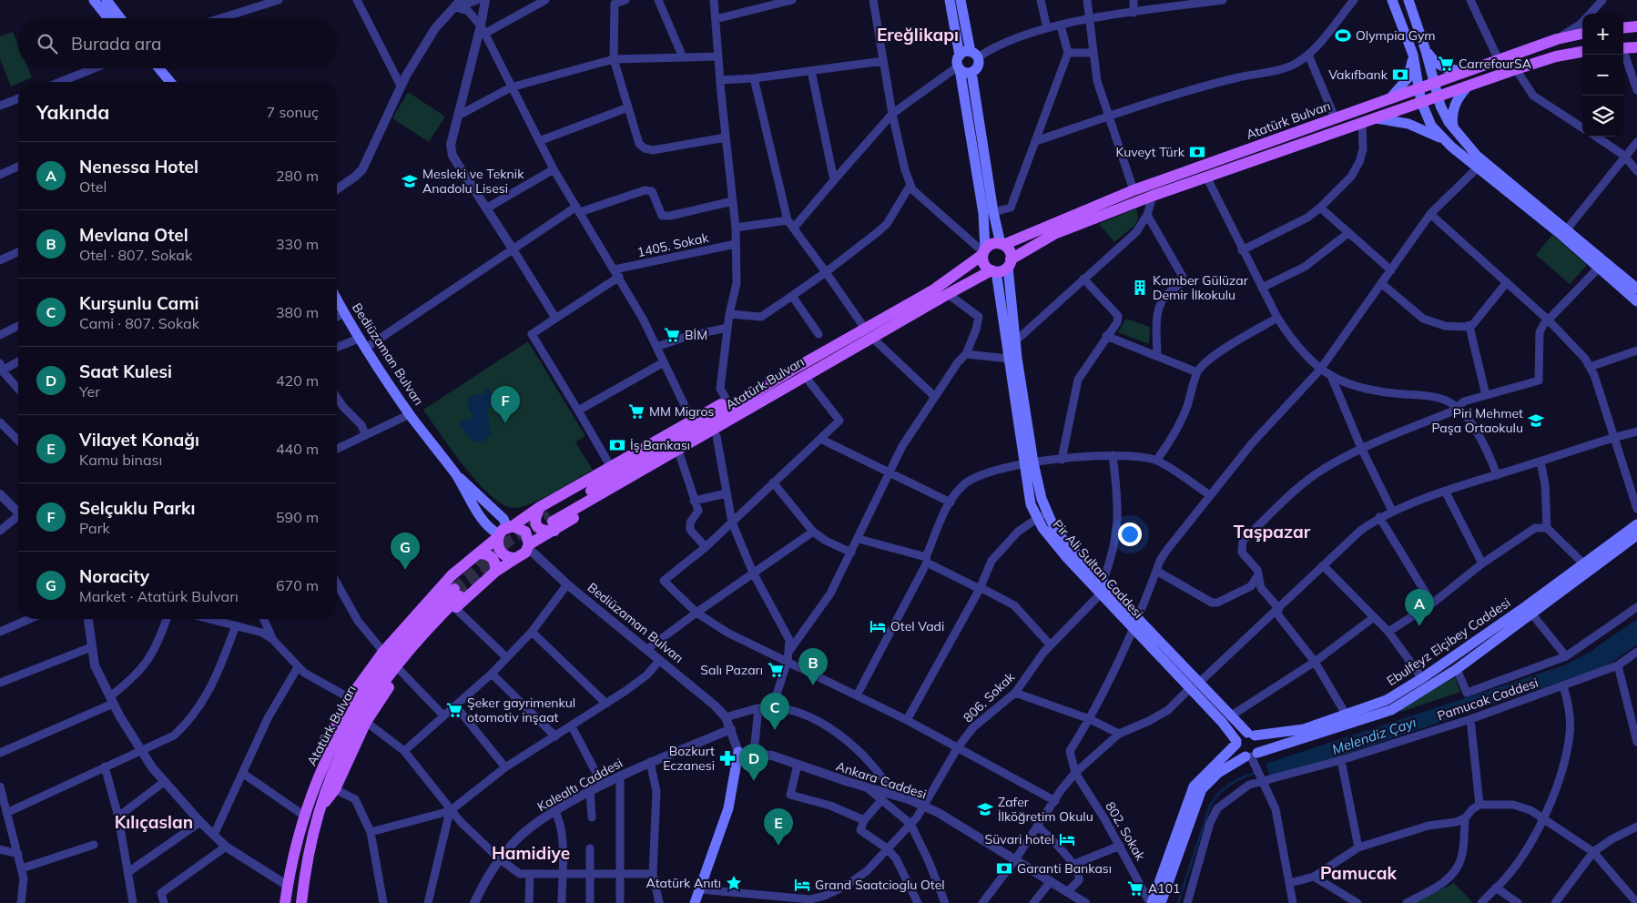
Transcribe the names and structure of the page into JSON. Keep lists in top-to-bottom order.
{
  "streets": {
    "main road": [
      "Atatürk Bulvarı",
      "Bediüzaman Bulvarı",
      "Pir Ali Sultan Caddesi",
      "Ebulfeyz Elçibey Caddesi"
    ],
    "street": [
      "1405. Sokak",
      "806. Sokak",
      "Pamucak Caddesi",
      "Ankara Caddesi",
      "Kalealtı Caddesi",
      "802. Sokak"
    ]
  },
  "crossings": [
    ["Pir Ali Sultan Caddesi", "Ebulfeyz Elçibey Caddesi"],
    ["Pir Ali Sultan Caddesi", "806. Sokak"],
    ["Pir Ali Sultan Caddesi", "802. Sokak"],
    ["806. Sokak", "Ankara Caddesi"]
  ],
  "districts": [
    "Ereğlikapı",
    "Taşpazar",
    "Kılıçaslan",
    "Hamidiye",
    "Pamucak"
  ],
  "water": ["Melendiz Çayı"],
  "places": {
    "sports": ["Olympia Gym"],
    "supermarket": [
      "CarrefourSA",
      "BİM",
      "MM Migros",
      "Salı Pazarı",
      "Şeker gayrimenkul otomotiv inşaat",
      "A101"
    ],
    "bank": [
      "Vakıfbank",
      "Kuveyt Türk",
      "İş Bankası",
      "Garanti Bankası"
    ],
    "school or university": ["Mesleki ve Teknik Anadolu Lisesi", "Piri Mehmet Paşa Ortaokulu", "Zafer İlköğretim Okulu"],
    "building": ["Kamber Gülüzar Demir İlkokulu"],
    "hotel": ["Otel Vadi", "Süvari hotel", "Grand Saatcioglu Otel"],
    "pharmacy": ["Bozkurt Eczanesi"],
    "place": ["Atatürk Anıtı"]
  },
  "page": {
    "map_buttons": ["+", "−"],
    "search": "Burada ara",
    "heading": ["Yakında", "7 sonuç"],
    "list": [
      {
        "mark": "A",
        "name": "Nenessa Hotel",
        "note": "Otel",
        "value": "280 m"
      },
      {
        "mark": "B",
        "name": "Mevlana Otel",
        "note": "Otel · 807. Sokak",
        "value": "330 m"
      },
      {
        "mark": "C",
        "name": "Kurşunlu Cami",
        "note": "Cami · 807. Sokak",
        "value": "380 m"
      },
      {
        "mark": "D",
        "name": "Saat Kulesi",
        "note": "Yer",
        "value": "420 m"
      },
      {
        "mark": "E",
        "name": "Vilayet Konağı",
        "note": "Kamu binası",
        "value": "440 m"
      },
      {
        "mark": "F",
        "name": "Selçuklu Parkı",
        "note": "Park",
        "value": "590 m"
      },
      {
        "mark": "G",
        "name": "Noracity",
        "note": "Market · Atatürk Bulvarı",
        "value": "670 m"
      }
    ],
    "pins": [
      "F",
      "G",
      "A",
      "B",
      "C",
      "D",
      "E"
    ]
  }
}
